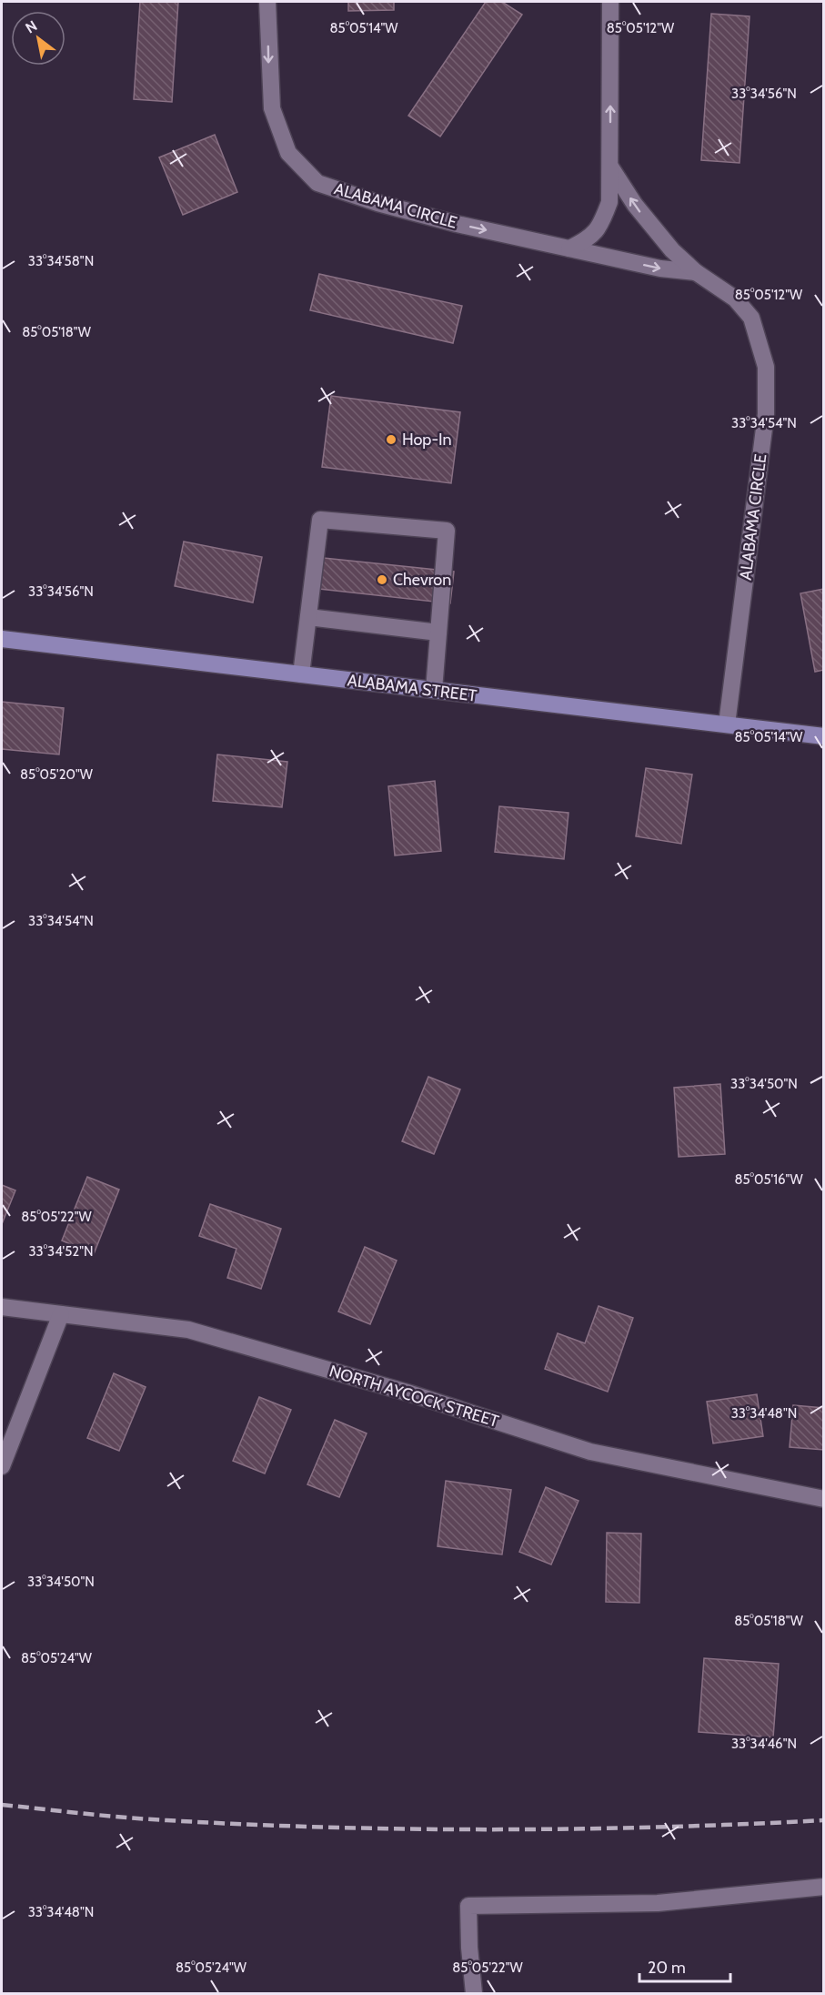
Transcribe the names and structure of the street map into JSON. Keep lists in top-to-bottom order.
{
  "streets": {
    "main road": ["ALABAMA STREET"],
    "street": ["ALABAMA CIRCLE", "NORTH AYCOCK STREET"]
  },
  "crossings": [
    ["ALABAMA CIRCLE", "ALABAMA STREET"]
  ],
  "places": ["Hop-In", "Chevron"],
  "scale_bar": "20 m",
  "north": "top left",
  "coordinates": [
    "85°05'14\"W",
    "85°05'12\"W",
    "33°34'56\"N",
    "33°34'58\"N",
    "85°05'18\"W",
    "33°34'54\"N",
    "85°05'20\"W",
    "33°34'50\"N",
    "85°05'16\"W",
    "85°05'22\"W",
    "33°34'52\"N",
    "33°34'48\"N",
    "85°05'24\"W",
    "33°34'46\"N"
  ]
}
